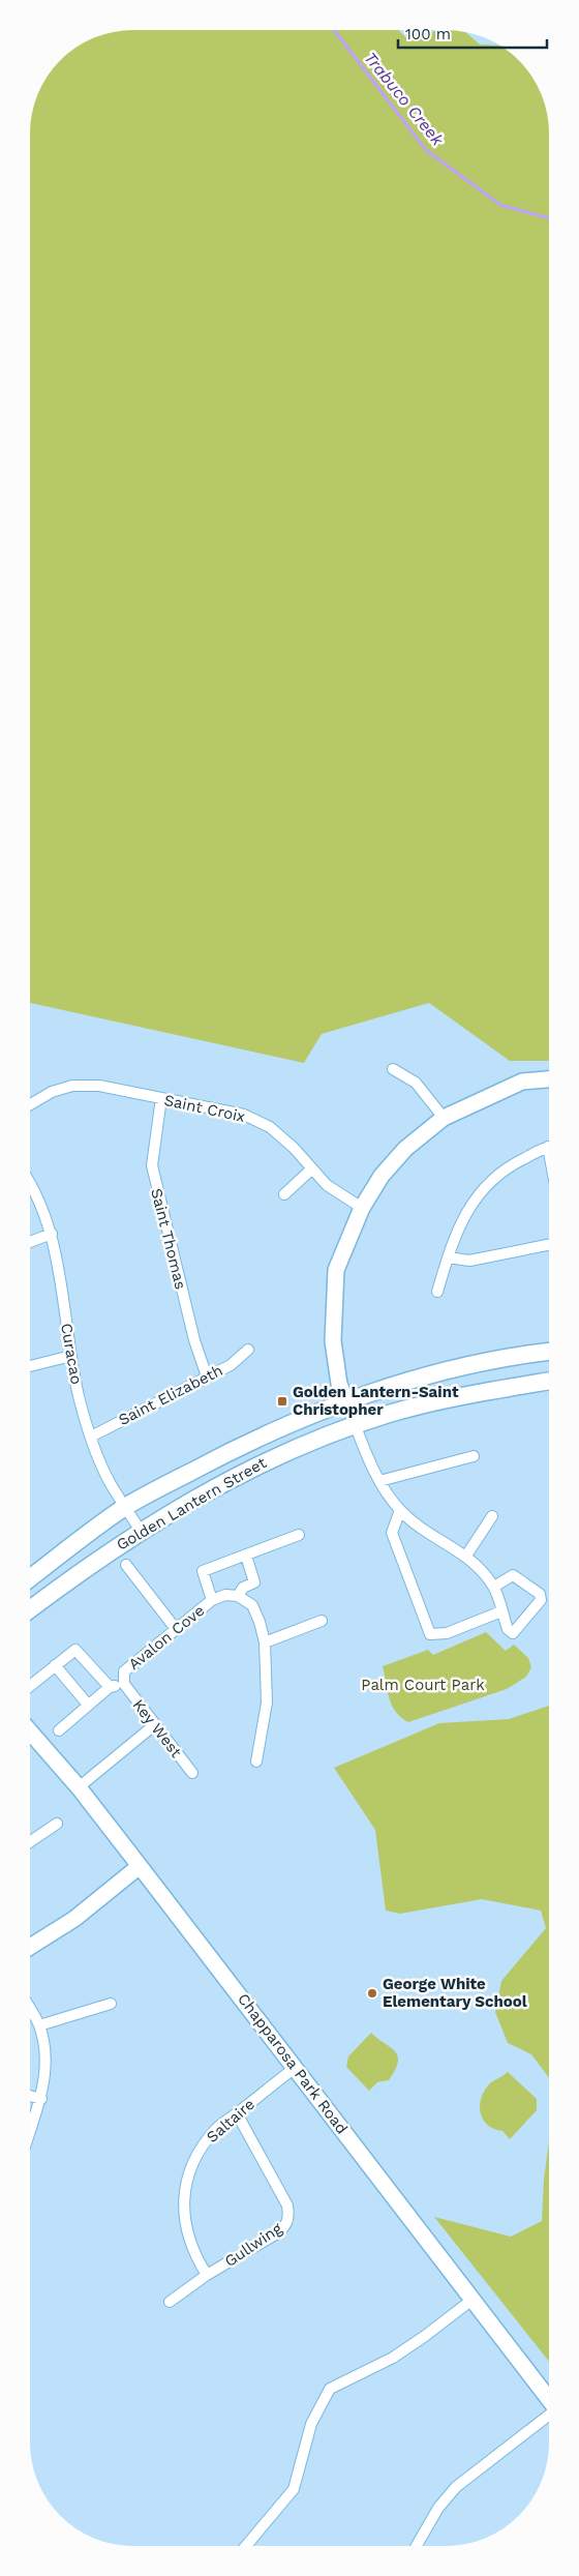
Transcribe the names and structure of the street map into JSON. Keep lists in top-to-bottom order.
{
  "streets": {
    "main road": ["Golden Lantern Street"],
    "street": [
      "Saint Croix",
      "Saint Thomas",
      "Curacao",
      "Saint Elizabeth",
      "Avalon Cove",
      "Key West",
      "Chapparosa Park Road",
      "Saltaire",
      "Gullwing"
    ]
  },
  "crossings": [
    ["Saint Croix", "Saint Thomas"],
    ["Saint Thomas", "Saint Elizabeth"],
    ["Curacao", "Saint Elizabeth"],
    ["Curacao", "Golden Lantern Street"],
    ["Avalon Cove", "Key West"],
    ["Chapparosa Park Road", "Saltaire"],
    ["Saltaire", "Gullwing"]
  ],
  "water": ["Trabuco Creek"],
  "parks": ["Palm Court Park"],
  "places": {
    "transit": ["Golden Lantern-Saint Christopher"],
    "other": ["George White Elementary School"]
  },
  "scale_bar": "100 m"
}
